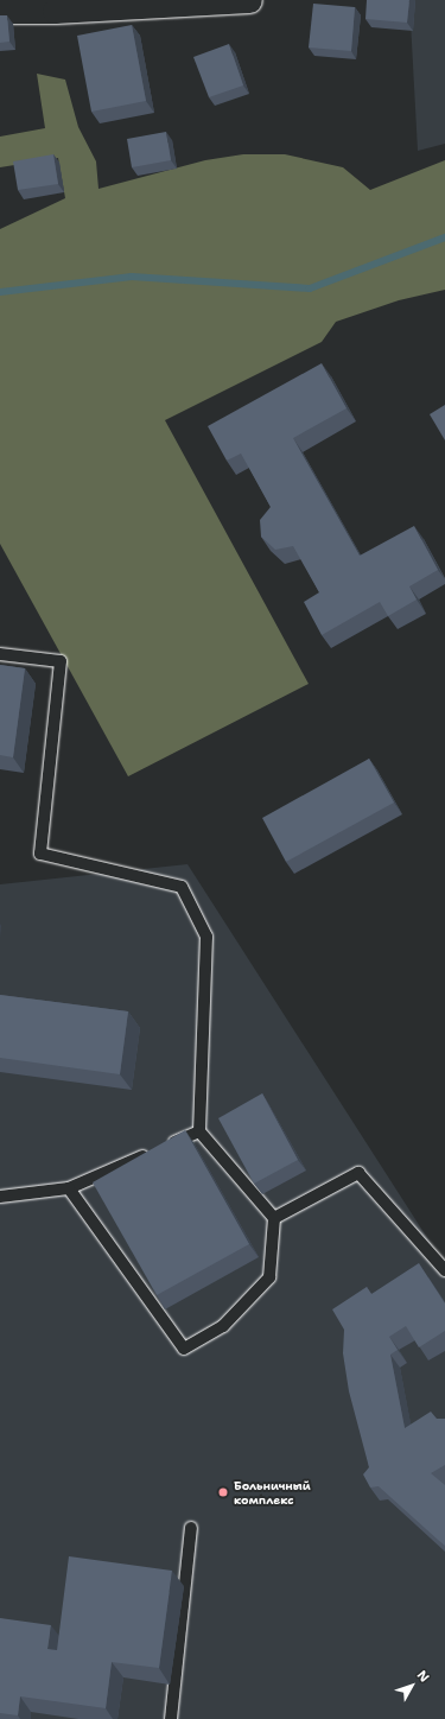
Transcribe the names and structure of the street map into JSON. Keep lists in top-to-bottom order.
{
  "places": ["Больничный комплекс"],
  "north": "top right"
}
